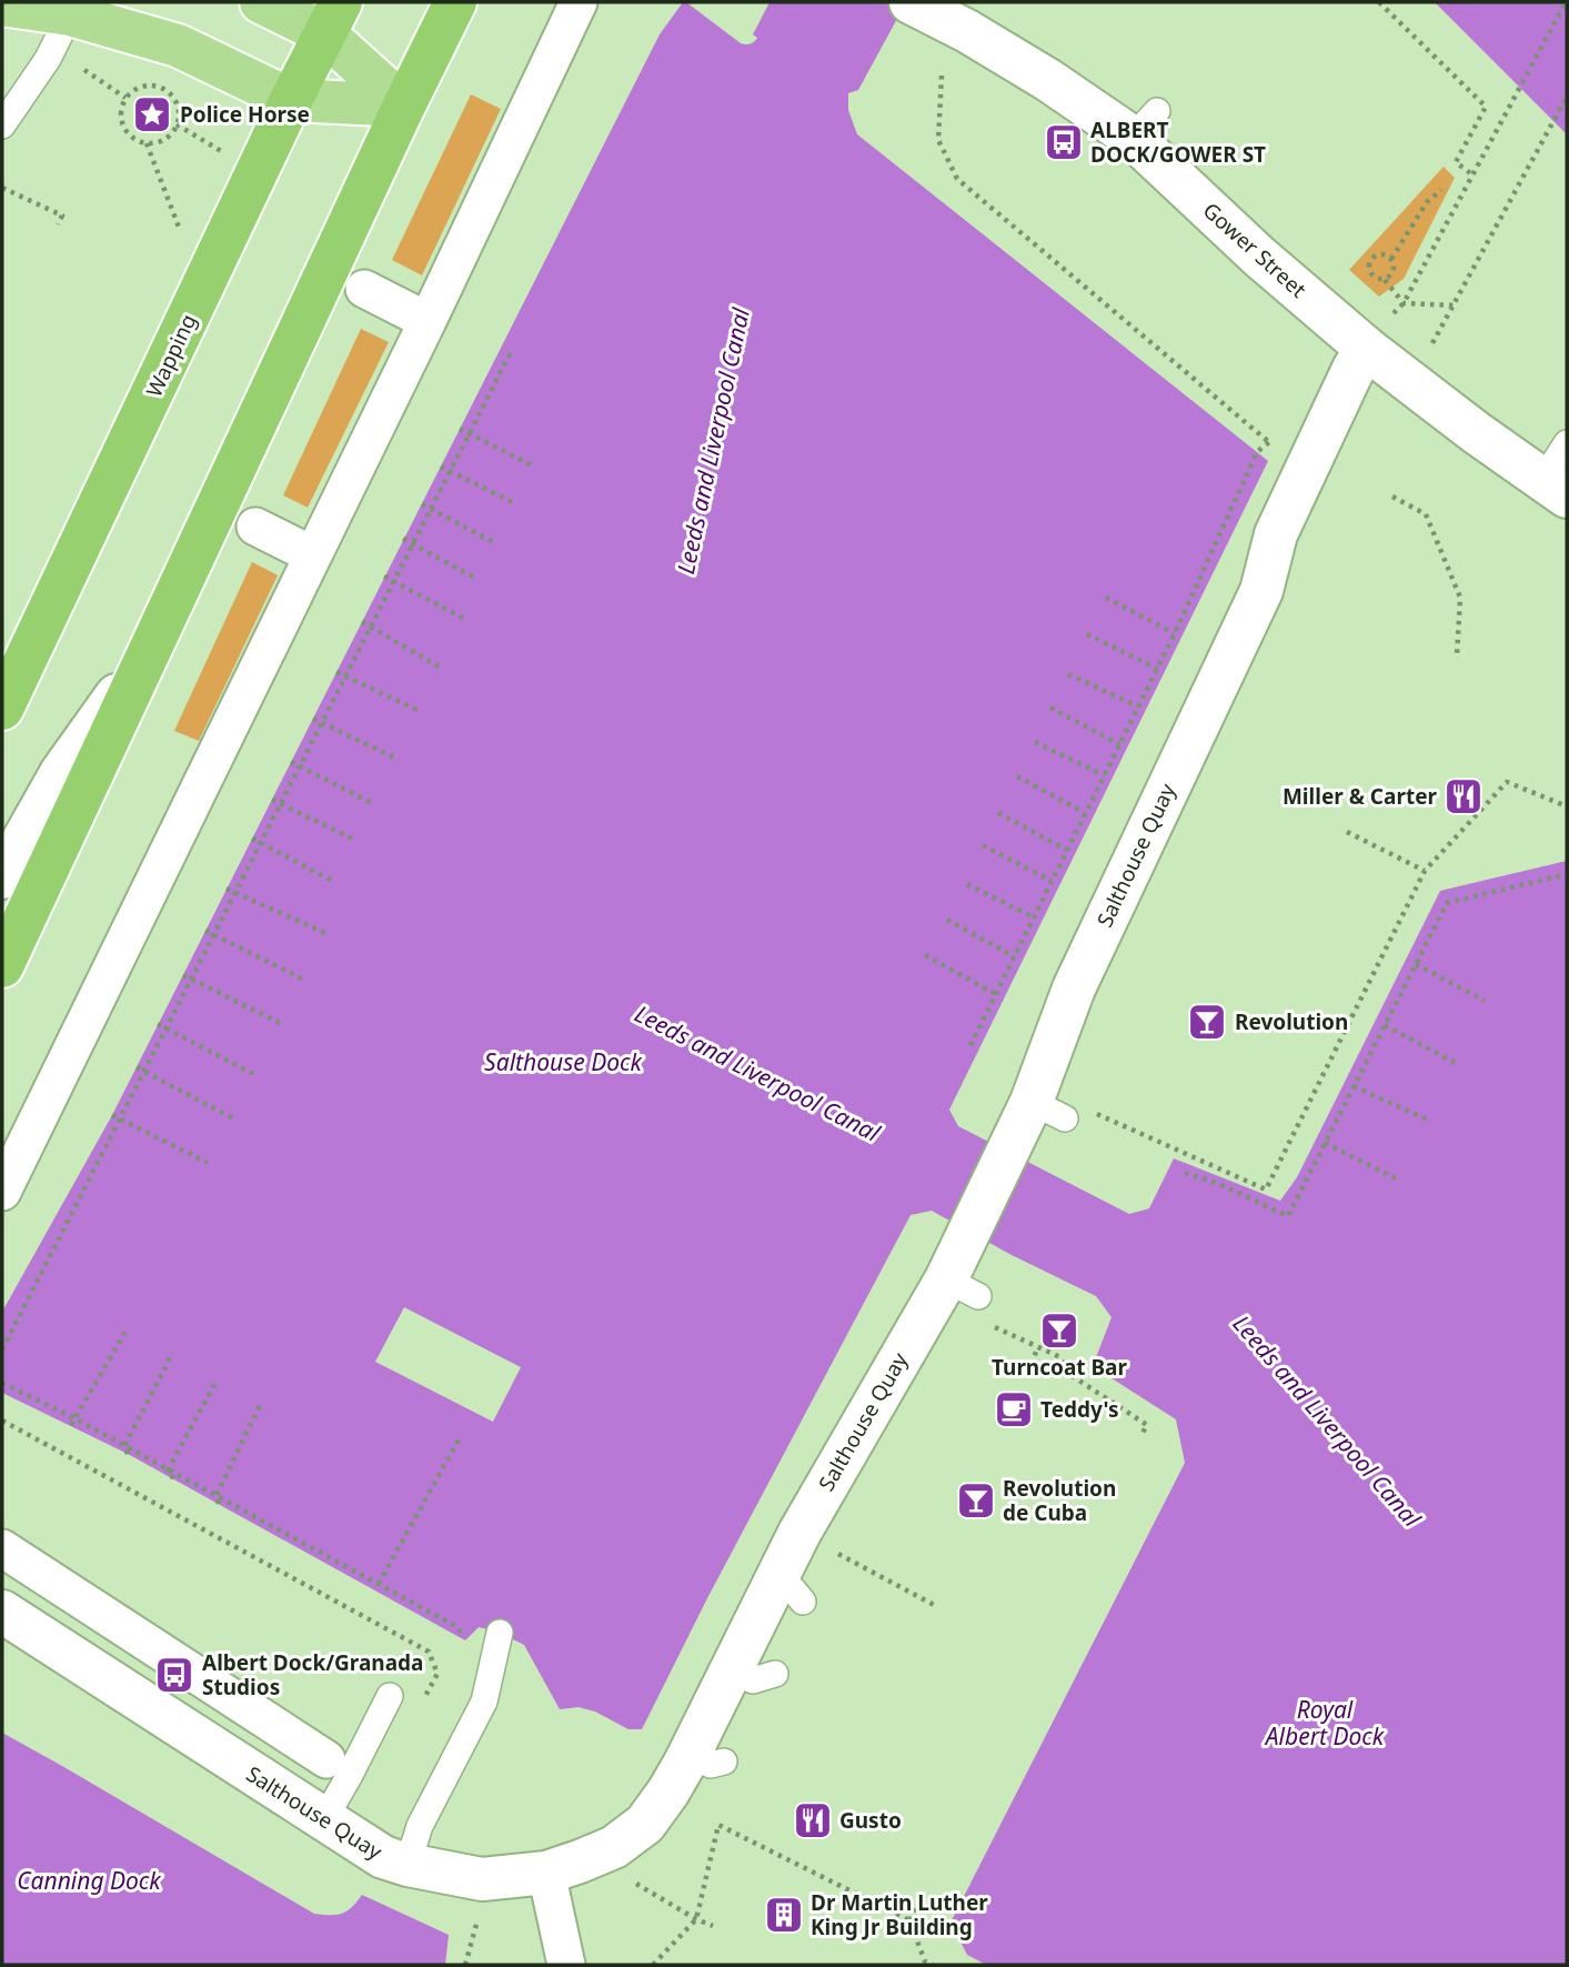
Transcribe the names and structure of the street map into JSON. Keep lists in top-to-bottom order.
{
  "streets": {
    "highway": ["Wapping"],
    "street": ["Gower Street", "Salthouse Quay"]
  },
  "crossings": [
    ["Gower Street", "Salthouse Quay"]
  ],
  "water": [
    "Leeds and Liverpool Canal",
    "Salthouse Dock",
    "Royal Albert Dock",
    "Canning Dock"
  ],
  "places": {
    "place": ["Police Horse"],
    "bus stop": ["ALBERT DOCK/GOWER ST", "Albert Dock/Granada Studios"],
    "restaurant": ["Miller & Carter", "Gusto"],
    "bar": ["Revolution", "Turncoat Bar", "Revolution de Cuba"],
    "cafe": ["Teddy's"],
    "building": ["Dr Martin Luther King Jr Building"]
  }
}
